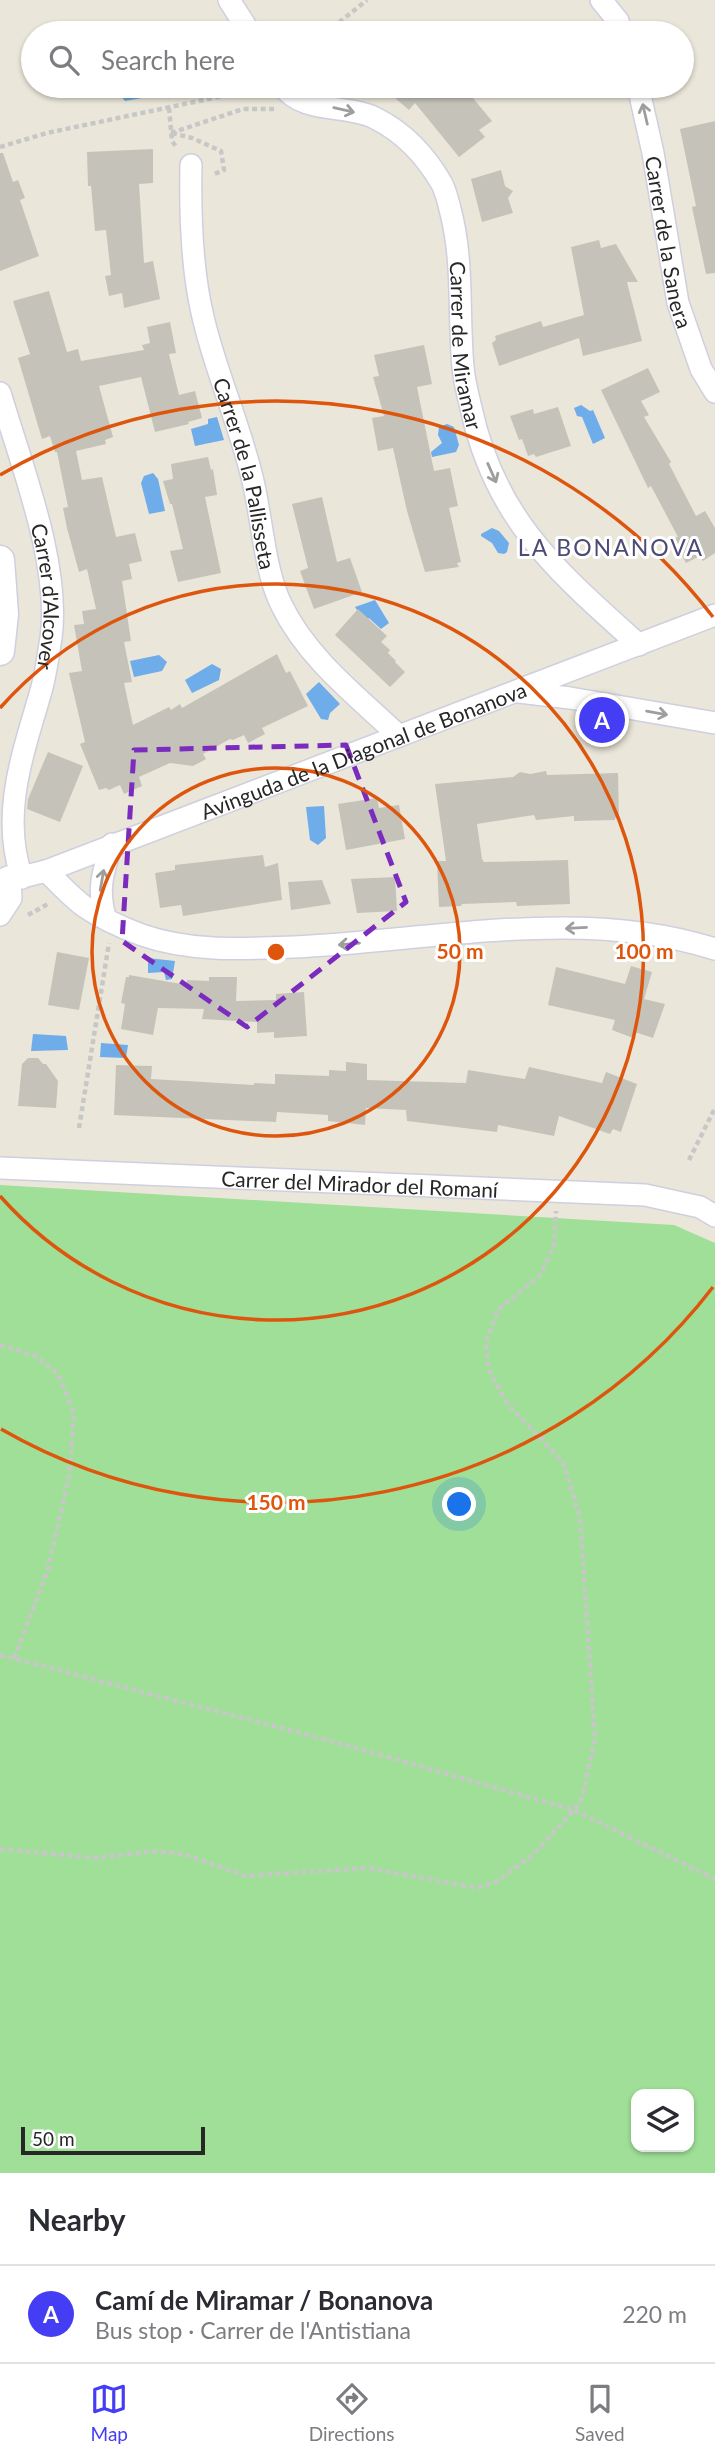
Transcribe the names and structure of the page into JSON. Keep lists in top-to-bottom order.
{
  "streets": {
    "street": [
      "Carrer de la Sanera",
      "Carrer de Miramar",
      "Carrer de la Pallisseta",
      "Carrer d'Alcover",
      "Avinguda de la Diagonal de Bonanova",
      "Carrer del Mirador del Romaní"
    ]
  },
  "crossings": [
    ["Carrer de Miramar", "Avinguda de la Diagonal de Bonanova"],
    ["Carrer de la Pallisseta", "Avinguda de la Diagonal de Bonanova"],
    ["Carrer d'Alcover", "Avinguda de la Diagonal de Bonanova"]
  ],
  "one_way": ["Carrer de la Sanera", "Carrer de Miramar"],
  "districts": ["LA BONANOVA"],
  "scale_bar": "50 m",
  "page": {
    "search": "Search here",
    "pins": "A",
    "scale": "50 m",
    "heading": "Nearby",
    "list": [
      {
        "mark": "A",
        "name": "Camí de Miramar / Bonanova",
        "note": "Bus stop · Carrer de l'Antistiana",
        "value": "220 m"
      }
    ],
    "nav": ["Map", "Directions", "Saved"]
  },
  "rings": ["50 m", "100 m", "150 m"]
}
